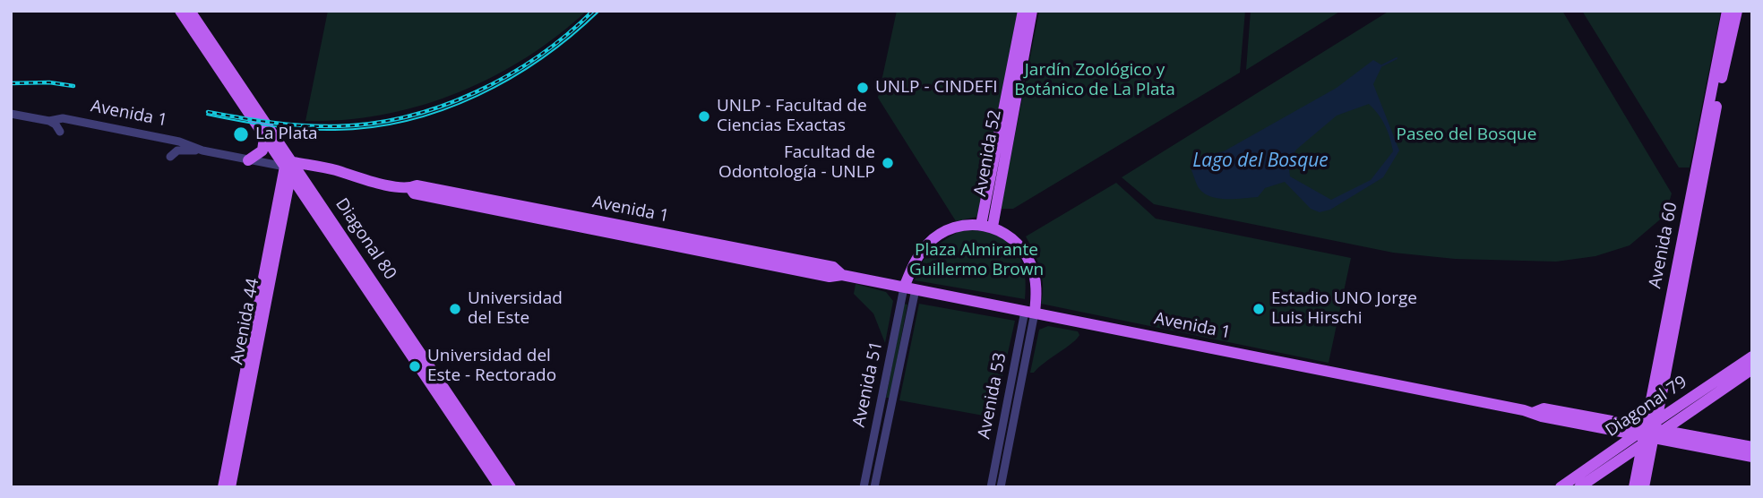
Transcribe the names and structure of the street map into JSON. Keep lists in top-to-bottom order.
{
  "streets": {
    "main road": [
      "Avenida 1",
      "Avenida 52",
      "Diagonal 80",
      "Avenida 60",
      "Avenida 44",
      "Diagonal 79"
    ],
    "street": ["Avenida 51", "Avenida 53"]
  },
  "crossings": [
    ["Avenida 1", "Diagonal 80"],
    ["Avenida 1", "Avenida 60"],
    ["Avenida 1", "Avenida 44"],
    ["Avenida 1", "Avenida 51"],
    ["Avenida 1", "Avenida 53"],
    ["Avenida 1", "Diagonal 79"],
    ["Diagonal 80", "Avenida 44"],
    ["Avenida 60", "Diagonal 79"]
  ],
  "water": ["Lago del Bosque"],
  "parks": ["Jardín Zoológico y Botánico de La Plata", "Paseo del Bosque", "Plaza Almirante Guillermo Brown"],
  "places": [
    "UNLP - CINDEFI",
    "UNLP - Facultad de Ciencias Exactas",
    "La Plata",
    "Facultad de Odontología - UNLP",
    "Universidad del Este",
    "Estadio UNO Jorge Luis Hirschi",
    "Universidad del Este - Rectorado"
  ]
}
